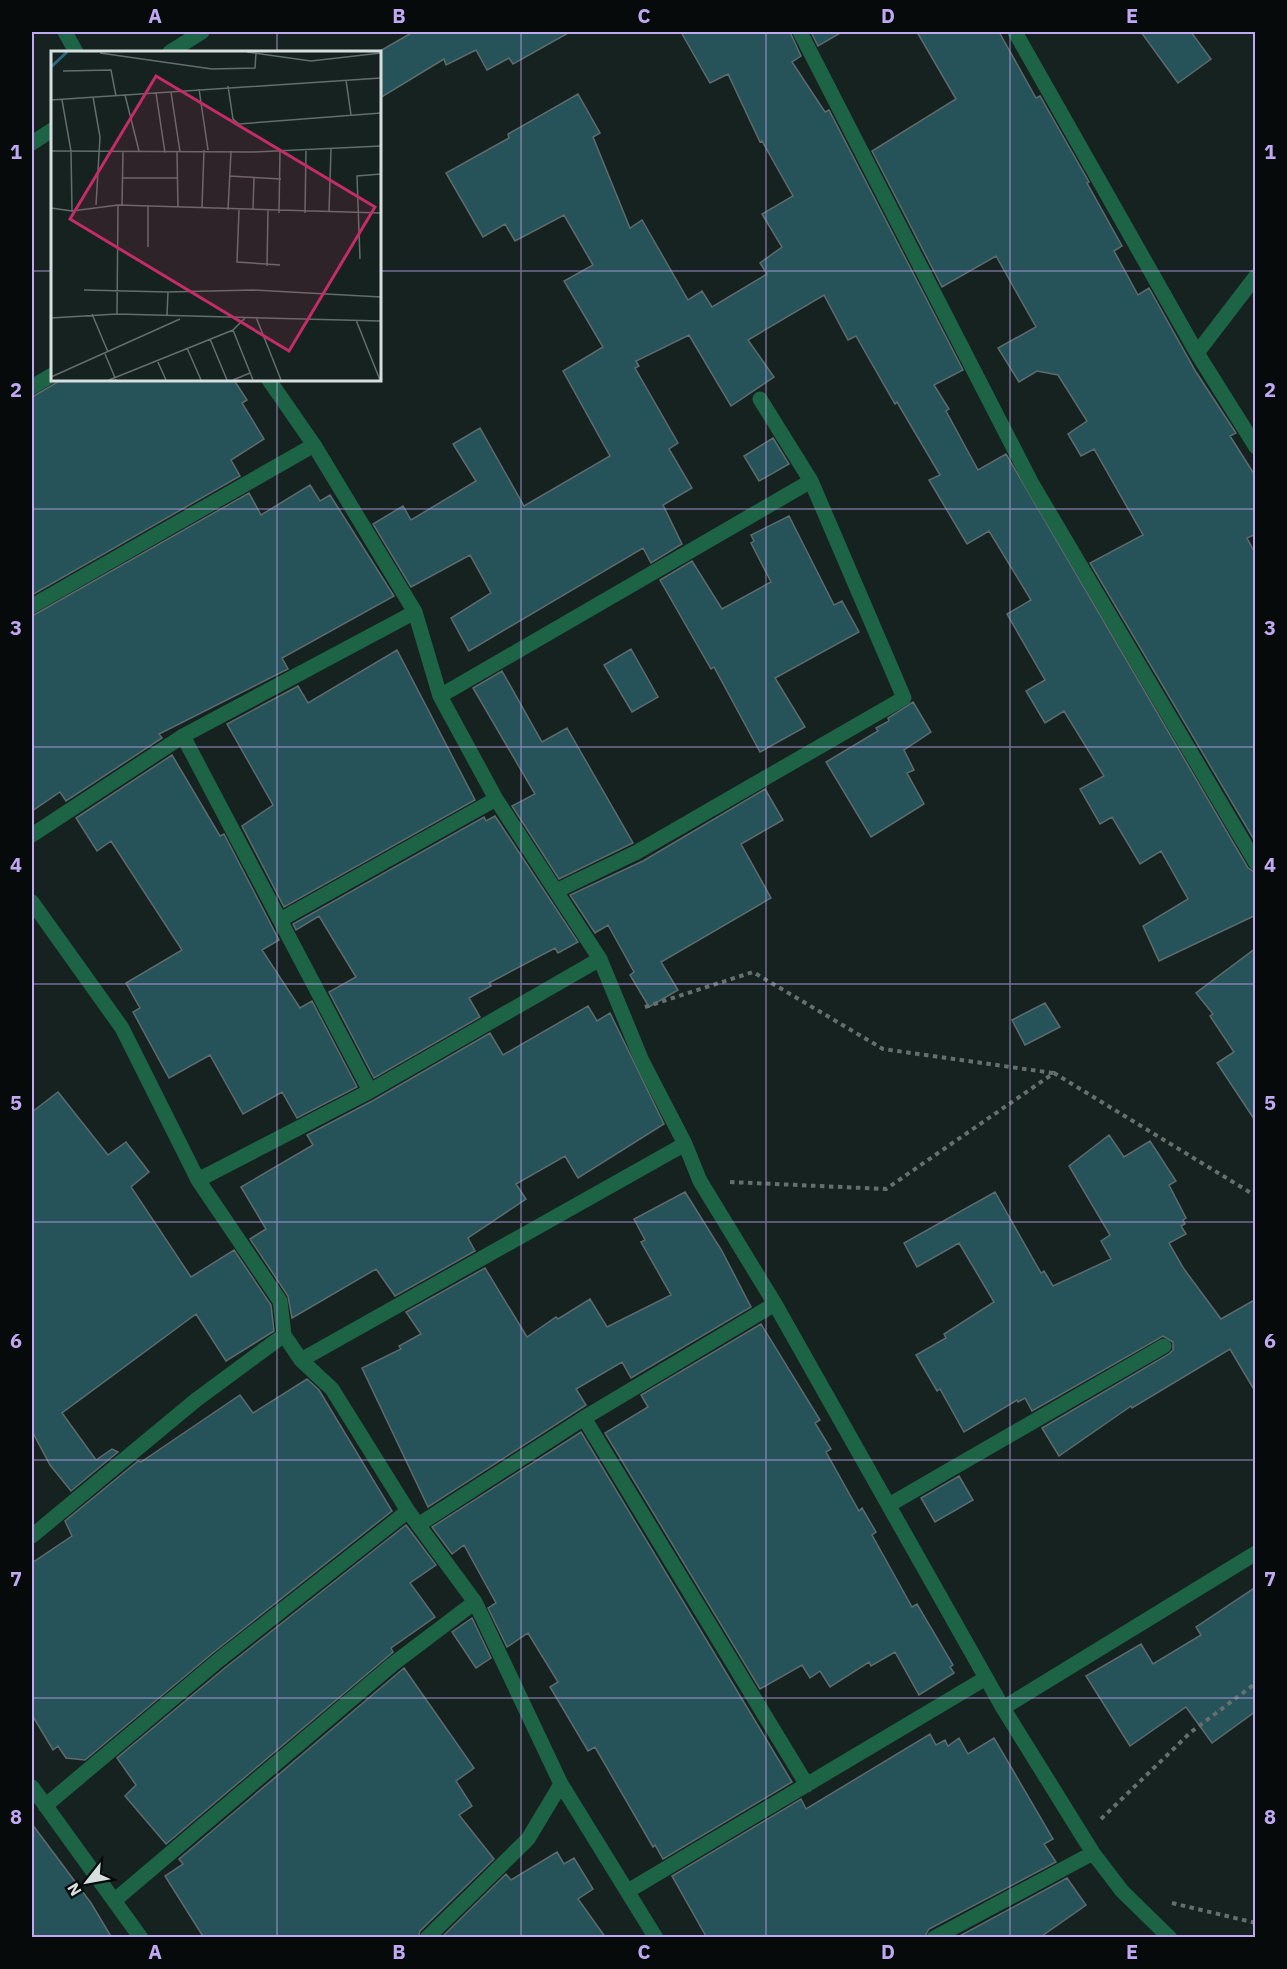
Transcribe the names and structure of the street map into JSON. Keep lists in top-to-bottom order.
{
  "north": "bottom left",
  "grid": {
    "columns": [
      "A",
      "B",
      "C",
      "D",
      "E"
    ],
    "rows": [
      "1",
      "2",
      "3",
      "4",
      "5",
      "6",
      "7",
      "8"
    ]
  }
}
